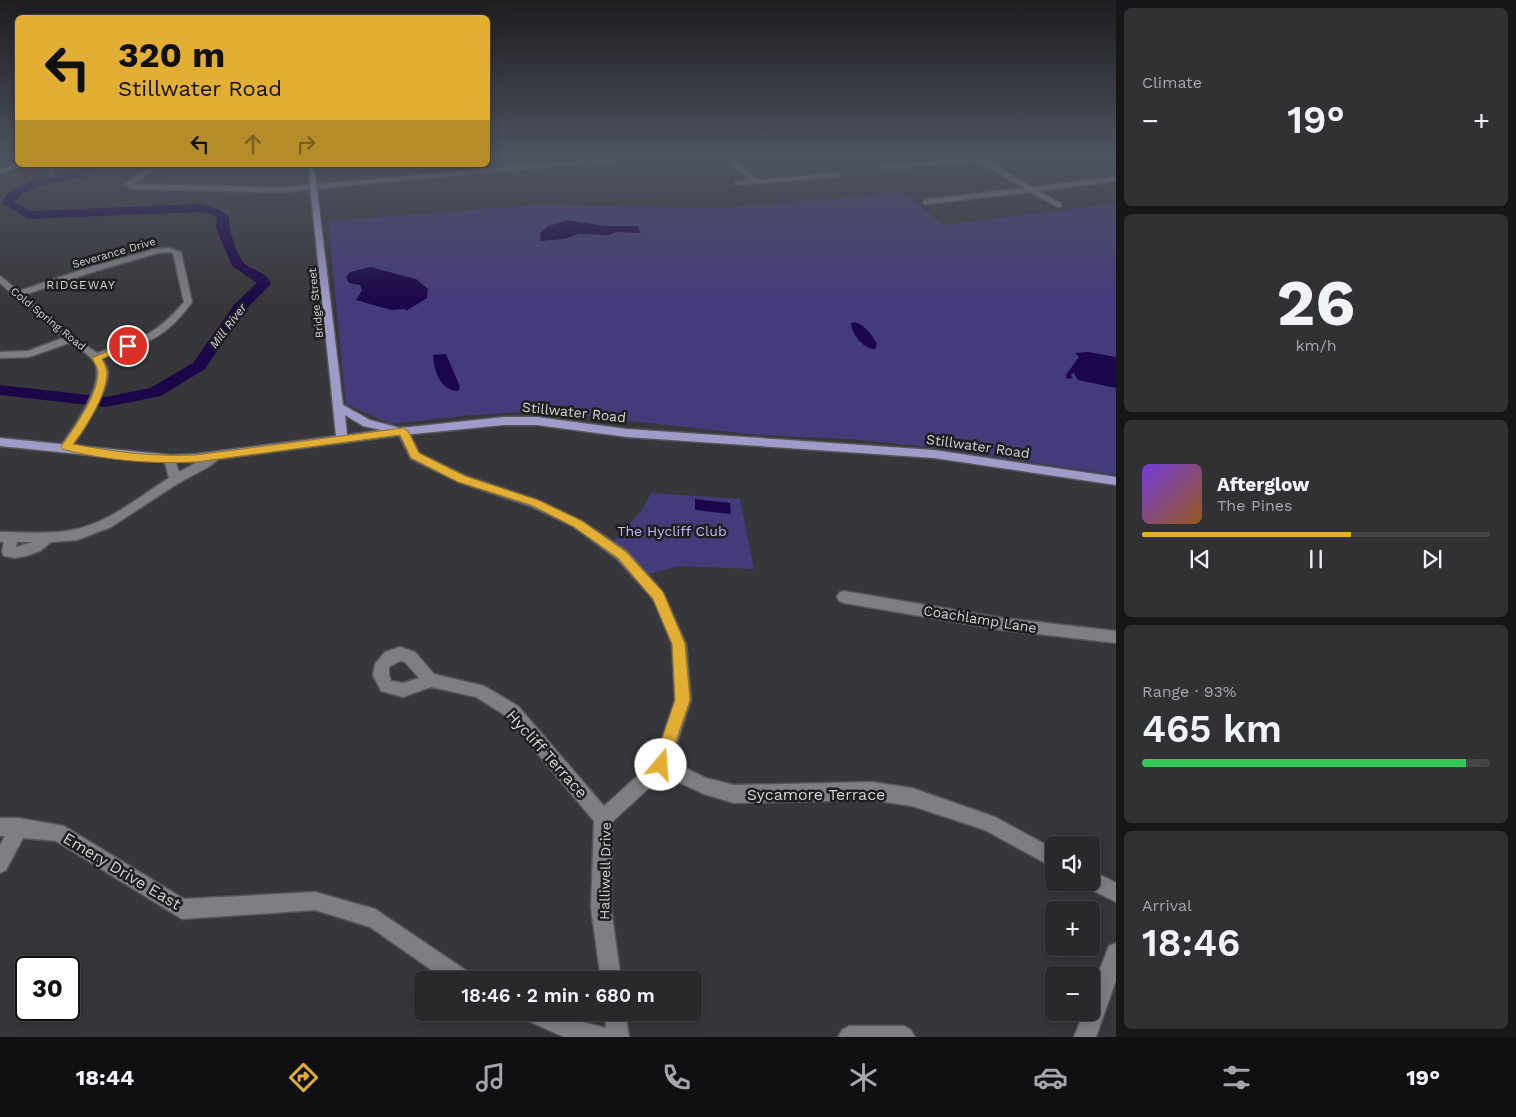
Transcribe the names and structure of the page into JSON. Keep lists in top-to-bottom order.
{
  "streets": {
    "main road": ["Bridge Street", "Stillwater Road"],
    "street": [
      "Severance Drive",
      "Cold Spring Road",
      "Coachlamp Lane",
      "Hycliff Terrace",
      "Sycamore Terrace",
      "Emery Drive East",
      "Halliwell Drive"
    ]
  },
  "crossings": [
    ["Severance Drive", "Cold Spring Road"],
    ["Bridge Street", "Stillwater Road"],
    ["Cold Spring Road", "Stillwater Road"],
    ["Stillwater Road", "Halliwell Drive"],
    ["Hycliff Terrace", "Halliwell Drive"],
    ["Sycamore Terrace", "Halliwell Drive"]
  ],
  "districts": ["RIDGEWAY"],
  "water": ["Mill River"],
  "parks": ["The Hycliff Club"],
  "page": {
    "tile": [
      "Climate",
      ["26", "km/h"],
      ["Range · 93%", "465 km"],
      ["Arrival", "18:46"]
    ],
    "turn": ["320 m", "Stillwater Road"],
    "heat": ["−", "19°", "+"],
    "song": ["Afterglow", "The Pines"],
    "map_buttons": ["+", "−"],
    "limit": "30",
    "trip": "18:46 · 2 min · 680 m",
    "tabs": ["18:44", "19°"]
  }
}
